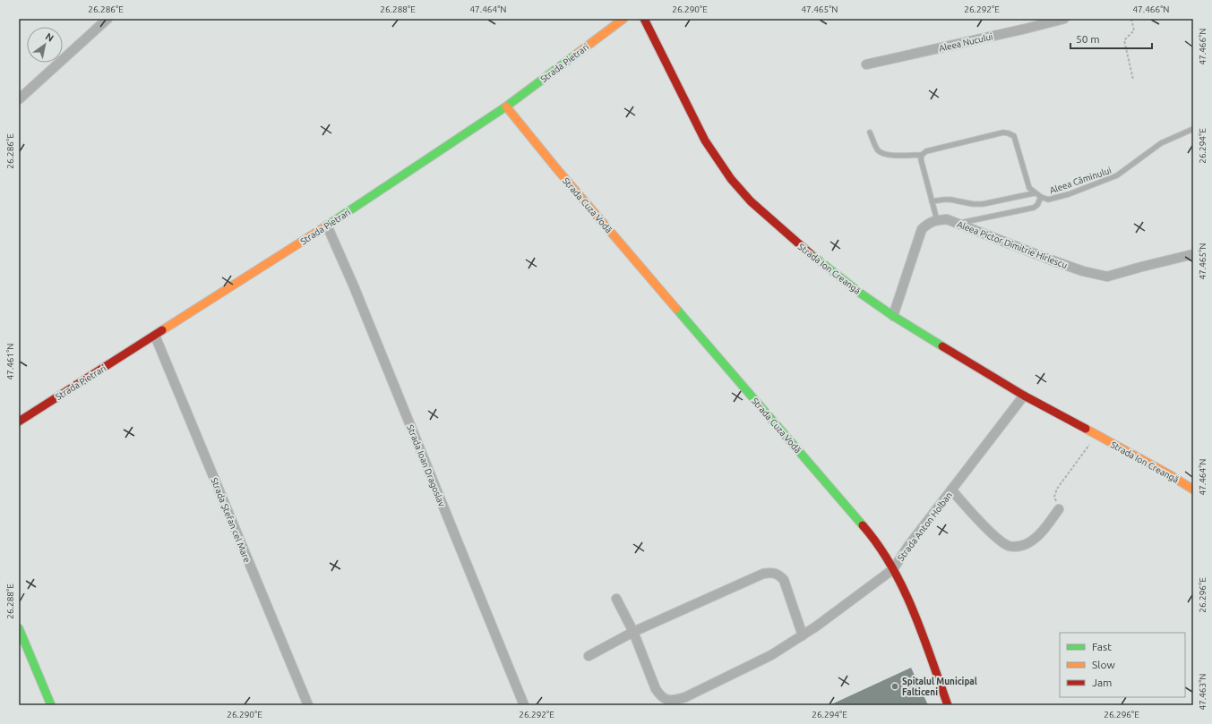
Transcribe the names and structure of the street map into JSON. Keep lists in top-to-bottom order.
{
  "streets": {
    "street": [
      "Aleea Nucului",
      "Strada Pietrari",
      "Strada Cuza Vodă",
      "Aleea Pictor Dimitrie Hîrlescu",
      "Strada Ion Creangă",
      "Strada Ioan Dragoslav",
      "Strada Ștefan cel Mare",
      "Strada Anton Holban"
    ],
    "lane": ["Aleea Căminului"]
  },
  "crossings": [
    ["Strada Pietrari", "Strada Cuza Vodă"],
    ["Strada Pietrari", "Strada Ioan Dragoslav"],
    ["Strada Pietrari", "Strada Ștefan cel Mare"],
    ["Strada Cuza Vodă", "Strada Anton Holban"],
    ["Strada Ion Creangă", "Strada Anton Holban"]
  ],
  "places": ["Spitalul Municipal Falticeni"],
  "legend": ["Fast", "Slow", "Jam"],
  "scale_bar": "50 m",
  "north": "top right",
  "coordinates": [
    "26.286°E",
    "26.288°E",
    "47.464°N",
    "26.290°E",
    "47.465°N",
    "26.292°E",
    "47.466°N",
    "26.294°E",
    "47.461°N",
    "26.296°E",
    "47.463°N"
  ]
}
